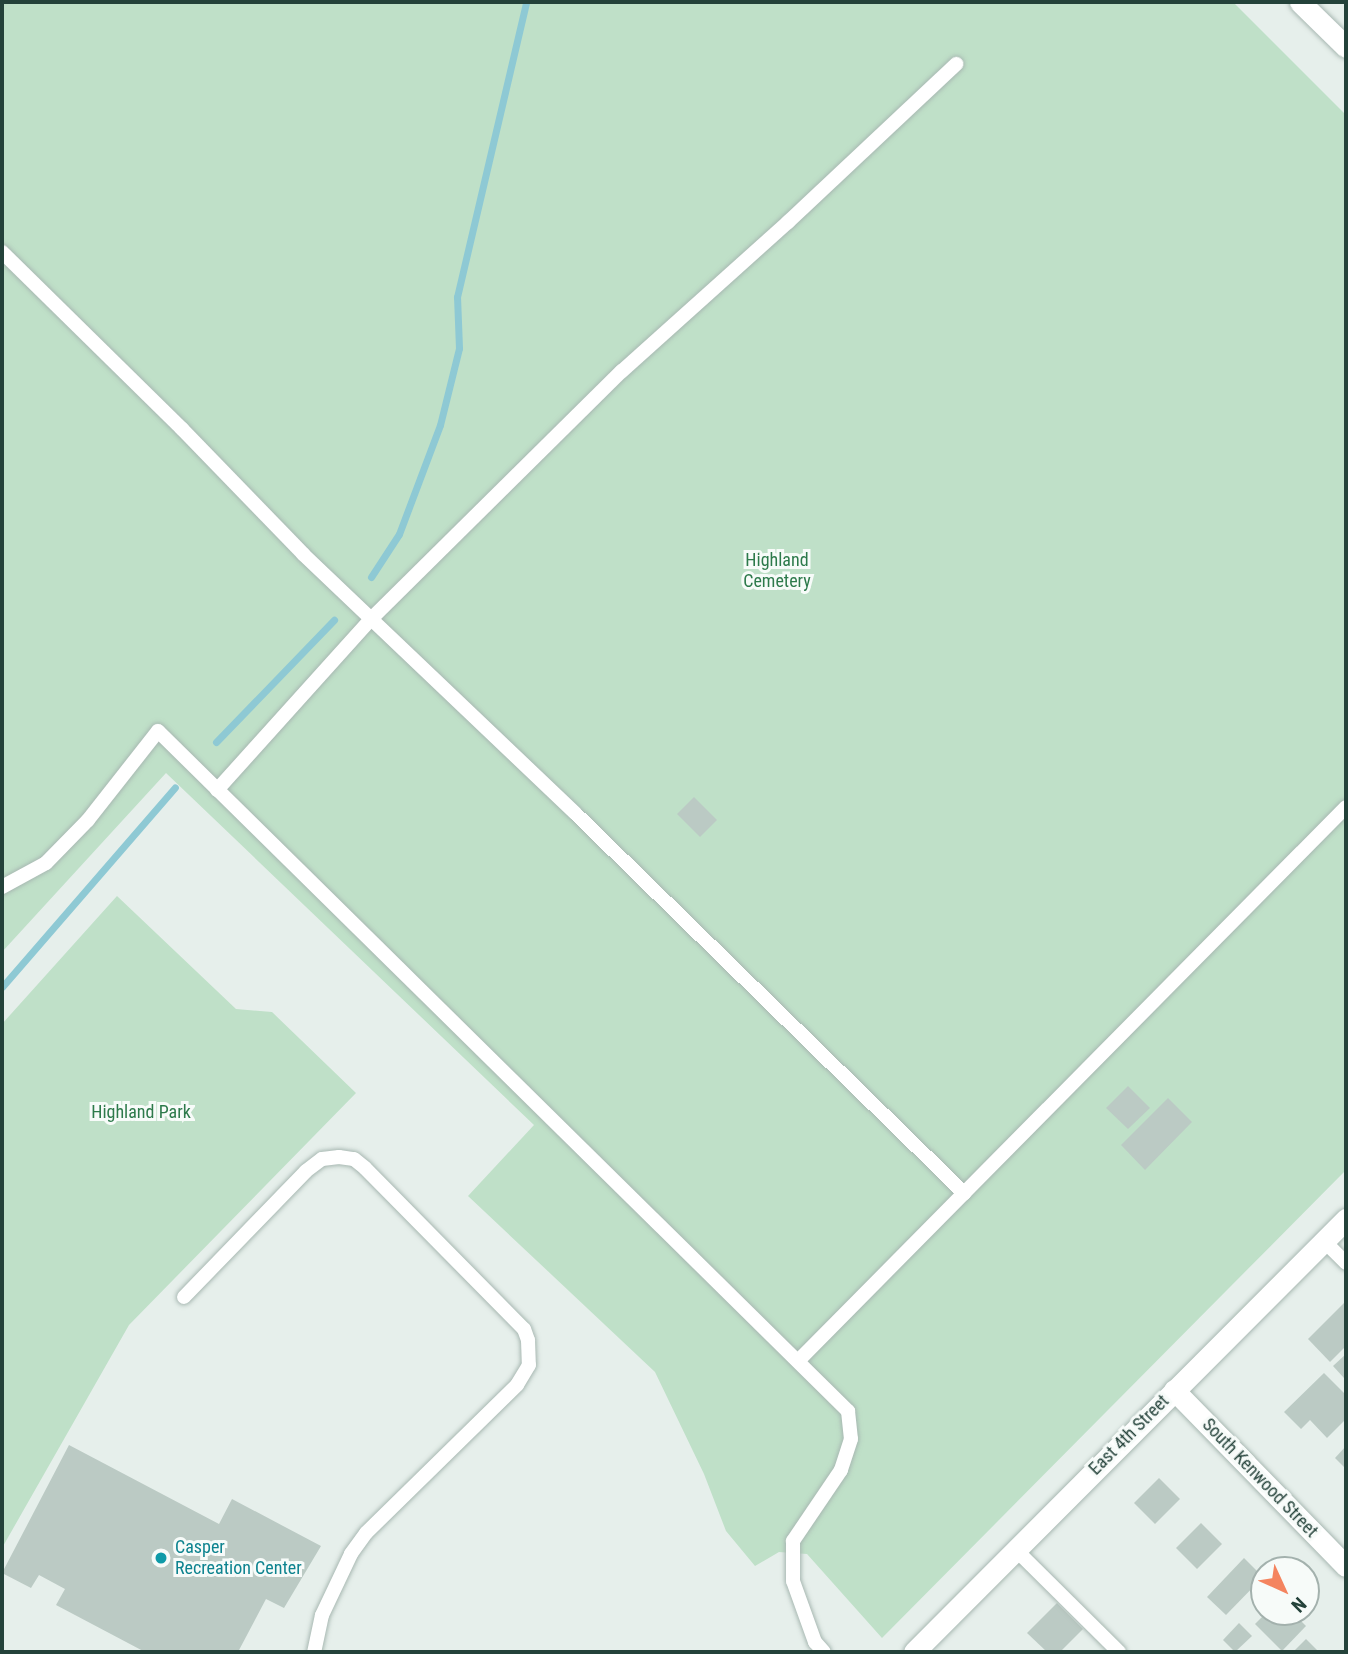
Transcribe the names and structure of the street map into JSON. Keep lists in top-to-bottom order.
{
  "streets": {
    "street": ["East 4th Street", "South Kenwood Street"]
  },
  "crossings": [
    ["East 4th Street", "South Kenwood Street"]
  ],
  "parks": ["Highland Cemetery", "Highland Park"],
  "places": ["Casper Recreation Center"],
  "north": "bottom right"
}
